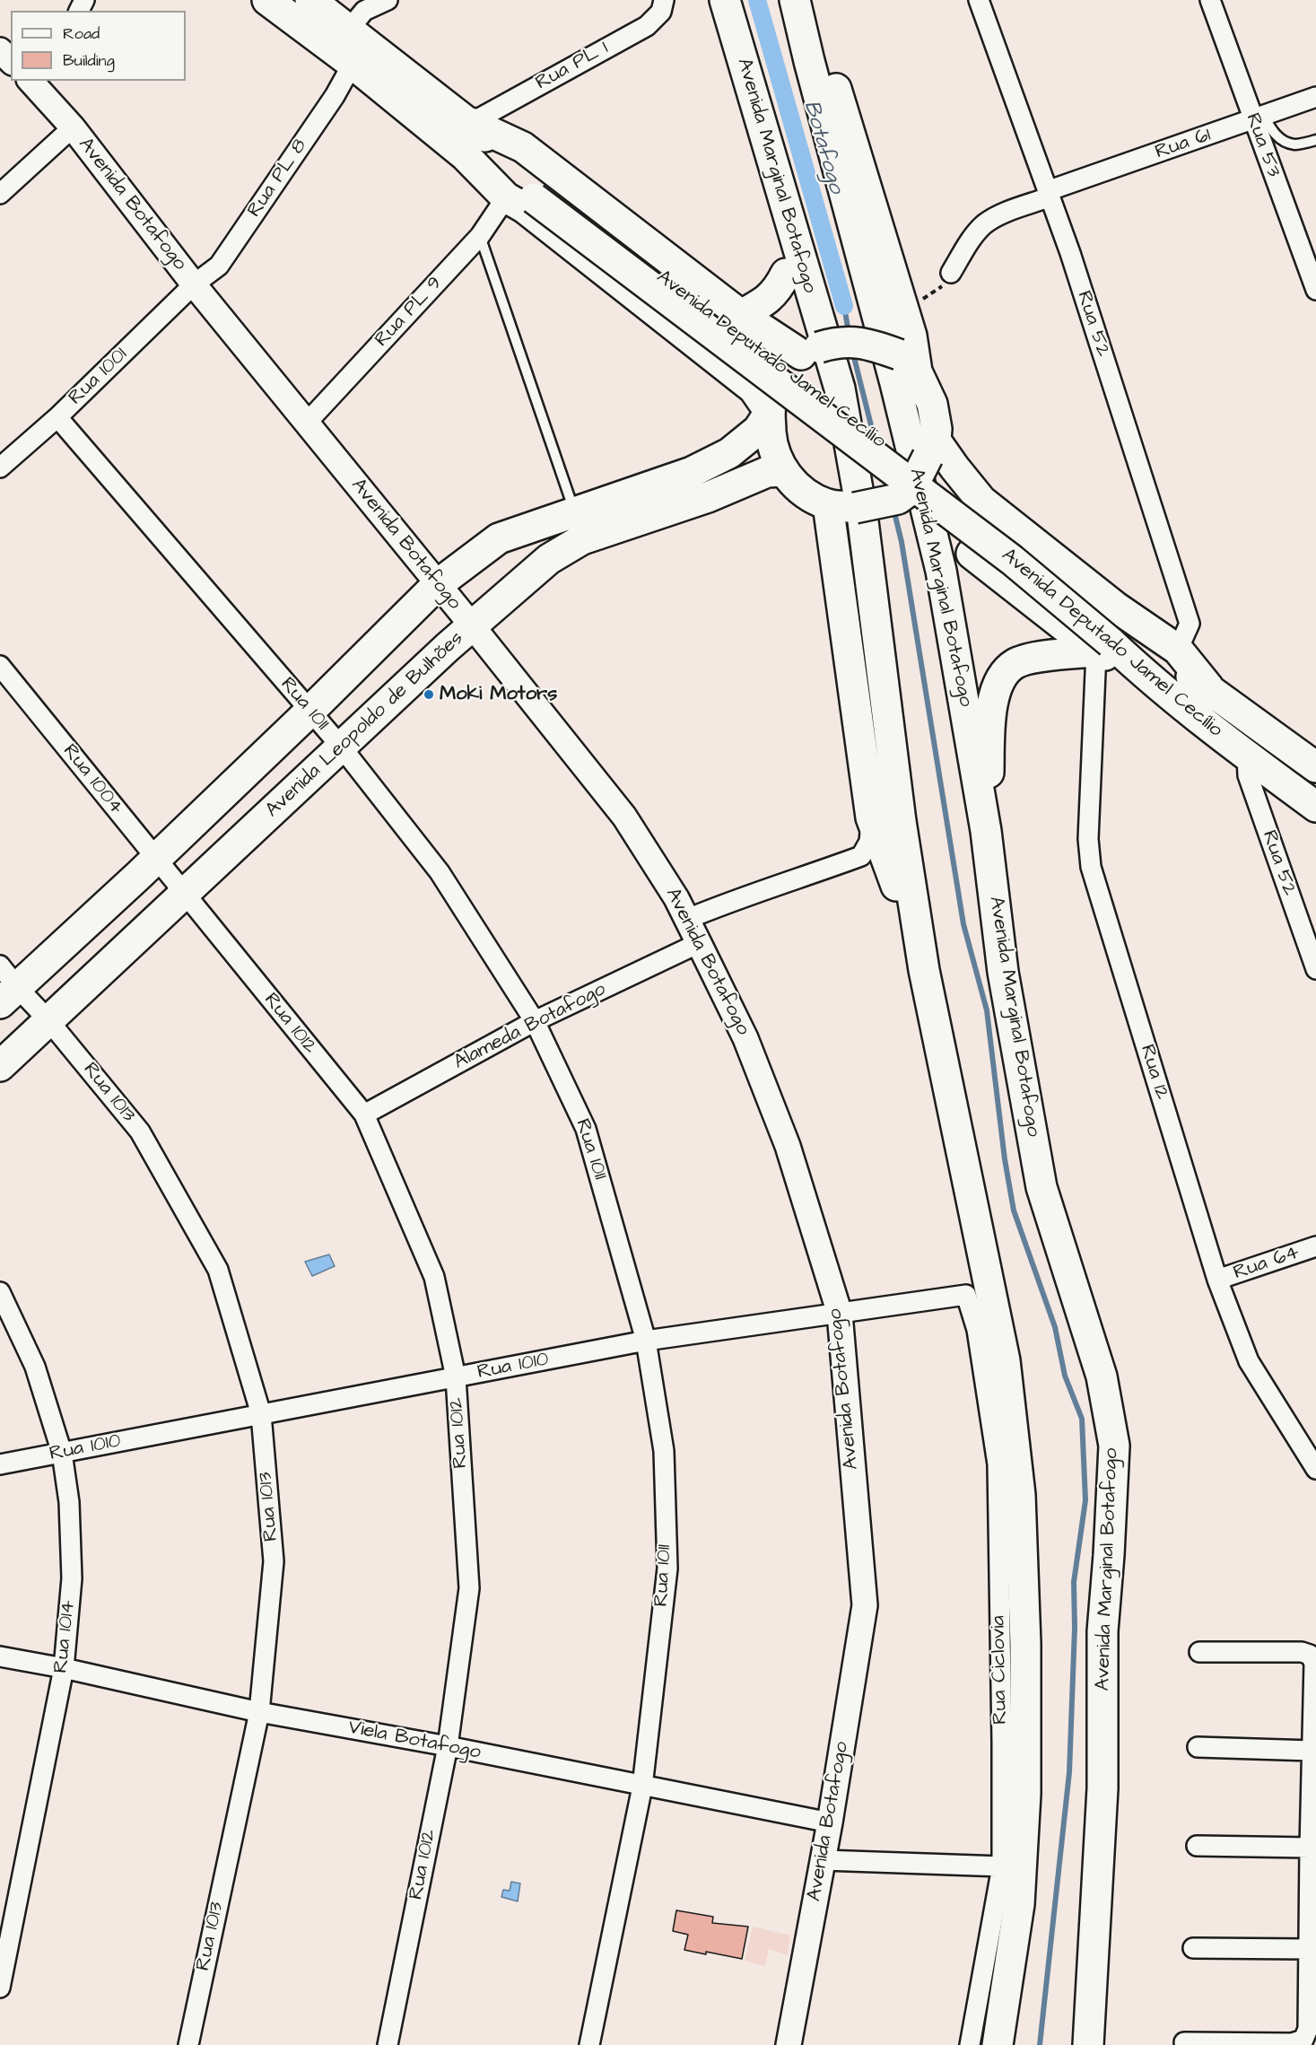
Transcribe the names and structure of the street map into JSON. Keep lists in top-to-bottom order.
{
  "streets": {
    "main road": ["Avenida Marginal Botafogo", "Avenida Deputado Jamel Cecílio", "Avenida Leopoldo de Bulhões"],
    "street": [
      "Rua PL 1",
      "Rua 61",
      "Rua 53",
      "Rua PL 8",
      "Avenida Botafogo",
      "Rua PL 9",
      "Rua 52",
      "Rua 1001",
      "Rua 1011",
      "Rua 1004",
      "Rua 1012",
      "Alameda Botafogo",
      "Rua 12",
      "Rua 1013",
      "Rua 64",
      "Rua 1010",
      "Rua 1014",
      "Rua Ciclovia",
      "Viela Botafogo"
    ]
  },
  "crossings": [
    ["Rua PL 1", "Avenida Deputado Jamel Cecílio"],
    ["Rua 61", "Rua 53"],
    ["Rua 61", "Rua 52"],
    ["Rua PL 8", "Avenida Botafogo"],
    ["Rua PL 8", "Avenida Deputado Jamel Cecílio"],
    ["Rua PL 8", "Rua 1001"],
    ["Avenida Botafogo", "Rua PL 9"],
    ["Avenida Botafogo", "Rua 1001"],
    ["Avenida Botafogo", "Avenida Leopoldo de Bulhões"],
    ["Avenida Botafogo", "Alameda Botafogo"],
    ["Avenida Botafogo", "Rua 1010"],
    ["Avenida Botafogo", "Viela Botafogo"],
    ["Rua PL 9", "Avenida Deputado Jamel Cecílio"],
    ["Rua 52", "Avenida Deputado Jamel Cecílio"],
    ["Avenida Deputado Jamel Cecílio", "Rua 12"],
    ["Rua 1001", "Rua 1011"],
    ["Rua 1011", "Avenida Leopoldo de Bulhões"],
    ["Rua 1011", "Alameda Botafogo"],
    ["Rua 1011", "Rua 1010"],
    ["Rua 1011", "Viela Botafogo"],
    ["Avenida Leopoldo de Bulhões", "Rua 1004"],
    ["Avenida Leopoldo de Bulhões", "Rua 1012"],
    ["Avenida Leopoldo de Bulhões", "Rua 1013"],
    ["Rua 1004", "Rua 1012"],
    ["Rua 1012", "Alameda Botafogo"],
    ["Rua 1012", "Rua 1010"],
    ["Rua 1012", "Viela Botafogo"],
    ["Rua 12", "Rua 64"],
    ["Rua 1013", "Rua 1010"],
    ["Rua 1013", "Viela Botafogo"],
    ["Rua 1010", "Rua 1014"],
    ["Rua 1010", "Rua Ciclovia"],
    ["Rua 1014", "Viela Botafogo"]
  ],
  "water": ["Botafogo"],
  "places": ["Moki Motors"],
  "legend": ["Road", "Building"]
}
